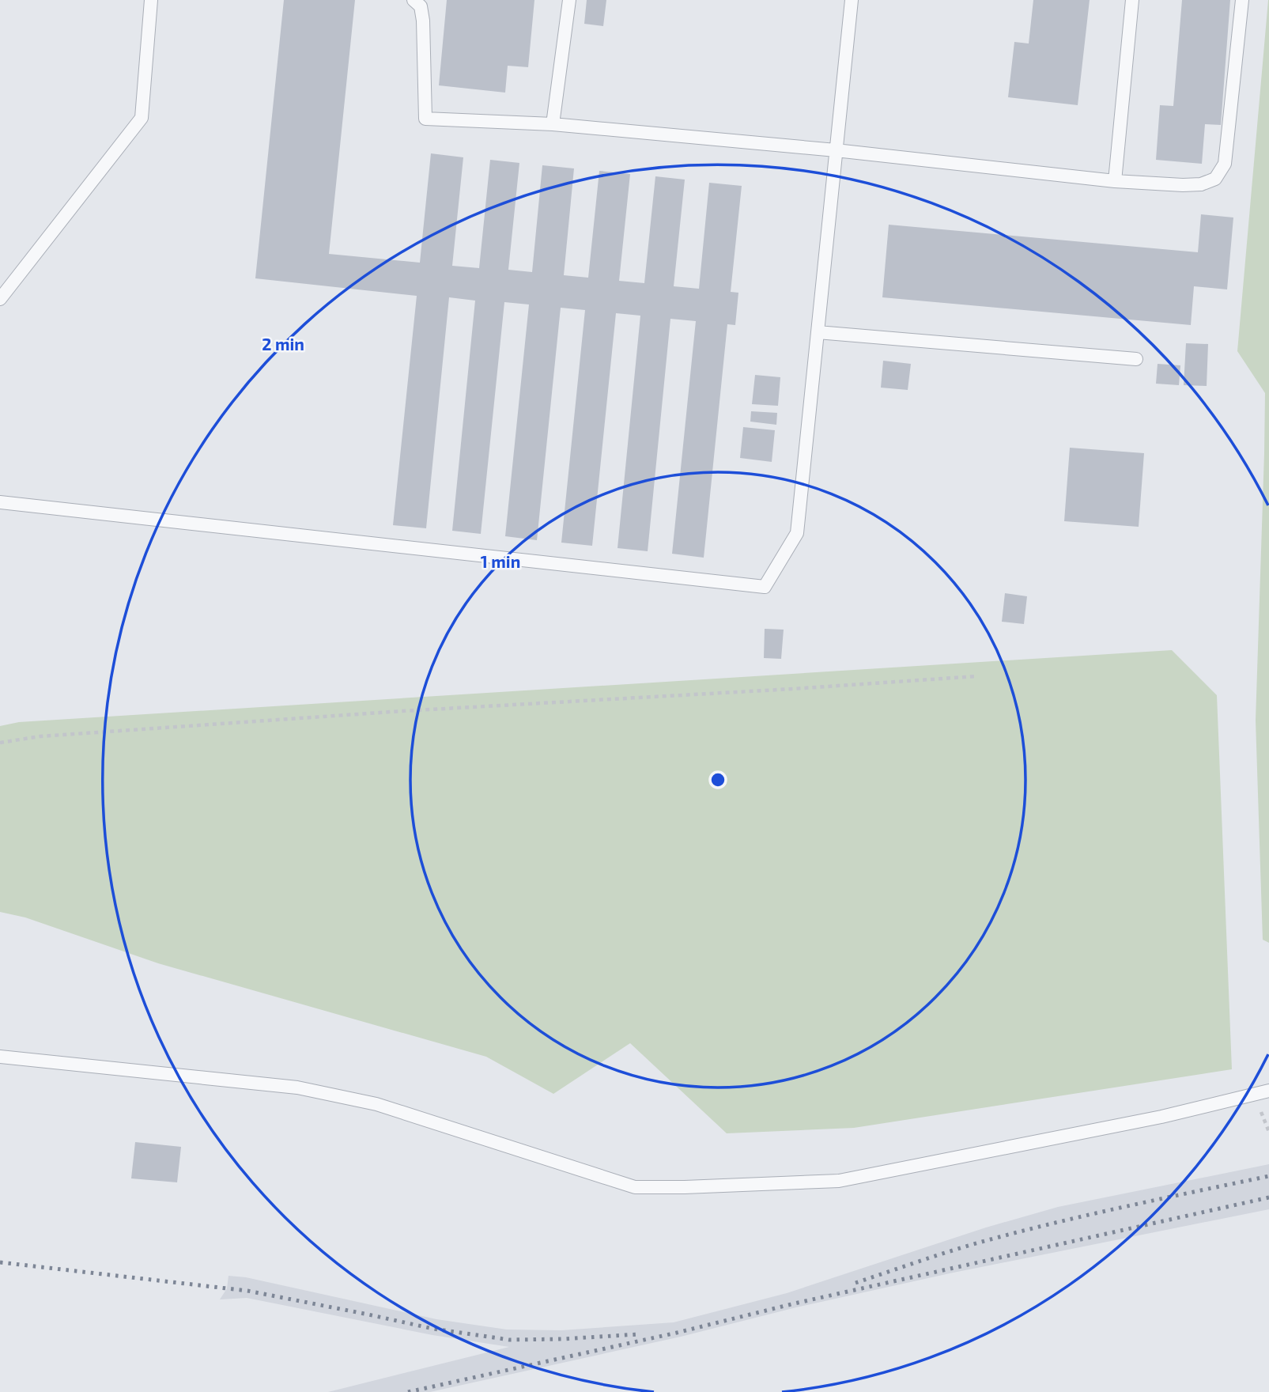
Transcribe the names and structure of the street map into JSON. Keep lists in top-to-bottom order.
{
  "rings": ["2 min", "1 min"]
}
